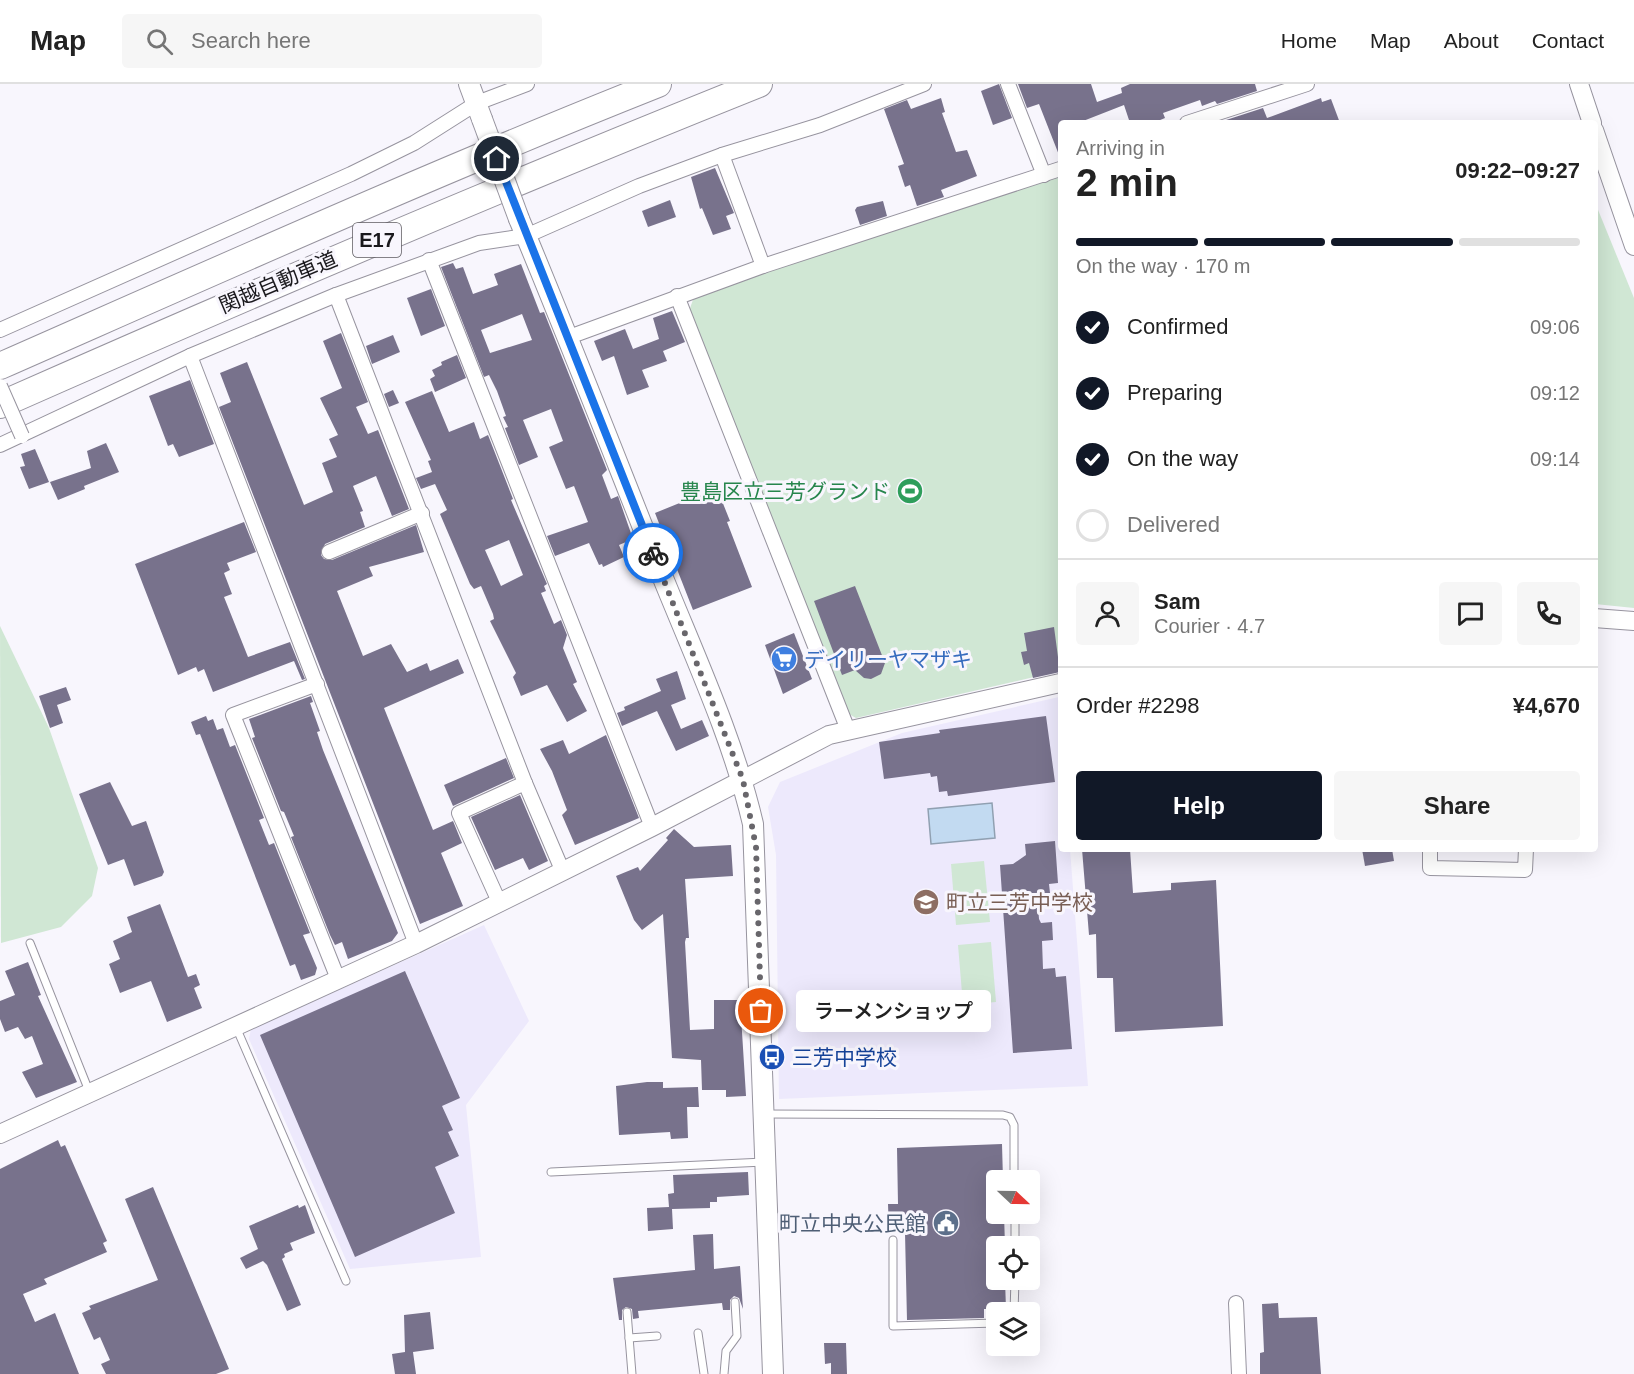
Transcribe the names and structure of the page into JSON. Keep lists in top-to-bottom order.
{
  "streets": {
    "highway": ["E17", "関越自動車道"]
  },
  "places": {
    "sports": ["豊島区立三芳グランド"],
    "supermarket": ["デイリーヤマザキ"],
    "school or university": ["町立三芳中学校"],
    "other": ["ラーメンショップ"],
    "bus stop": ["三芳中学校"],
    "public building": ["町立中央公民館"]
  },
  "north": "right",
  "page": {
    "header": "Map",
    "search": "Search here",
    "nav": [
      "Home",
      "Map",
      "About",
      "Contact"
    ],
    "heading": ["2 min", "Arriving in", "09:22–09:27"],
    "panel": [
      "Sam",
      "Courier · 4.7",
      "Order #2298",
      "¥4,670"
    ],
    "bar": "On the way · 170 m",
    "list": [
      ["Confirmed", "09:06"],
      ["Preparing", "09:12"],
      ["On the way", "09:14"],
      "Delivered"
    ],
    "buttons": ["Help", "Share"],
    "bubble": "ラーメンショップ"
  }
}
